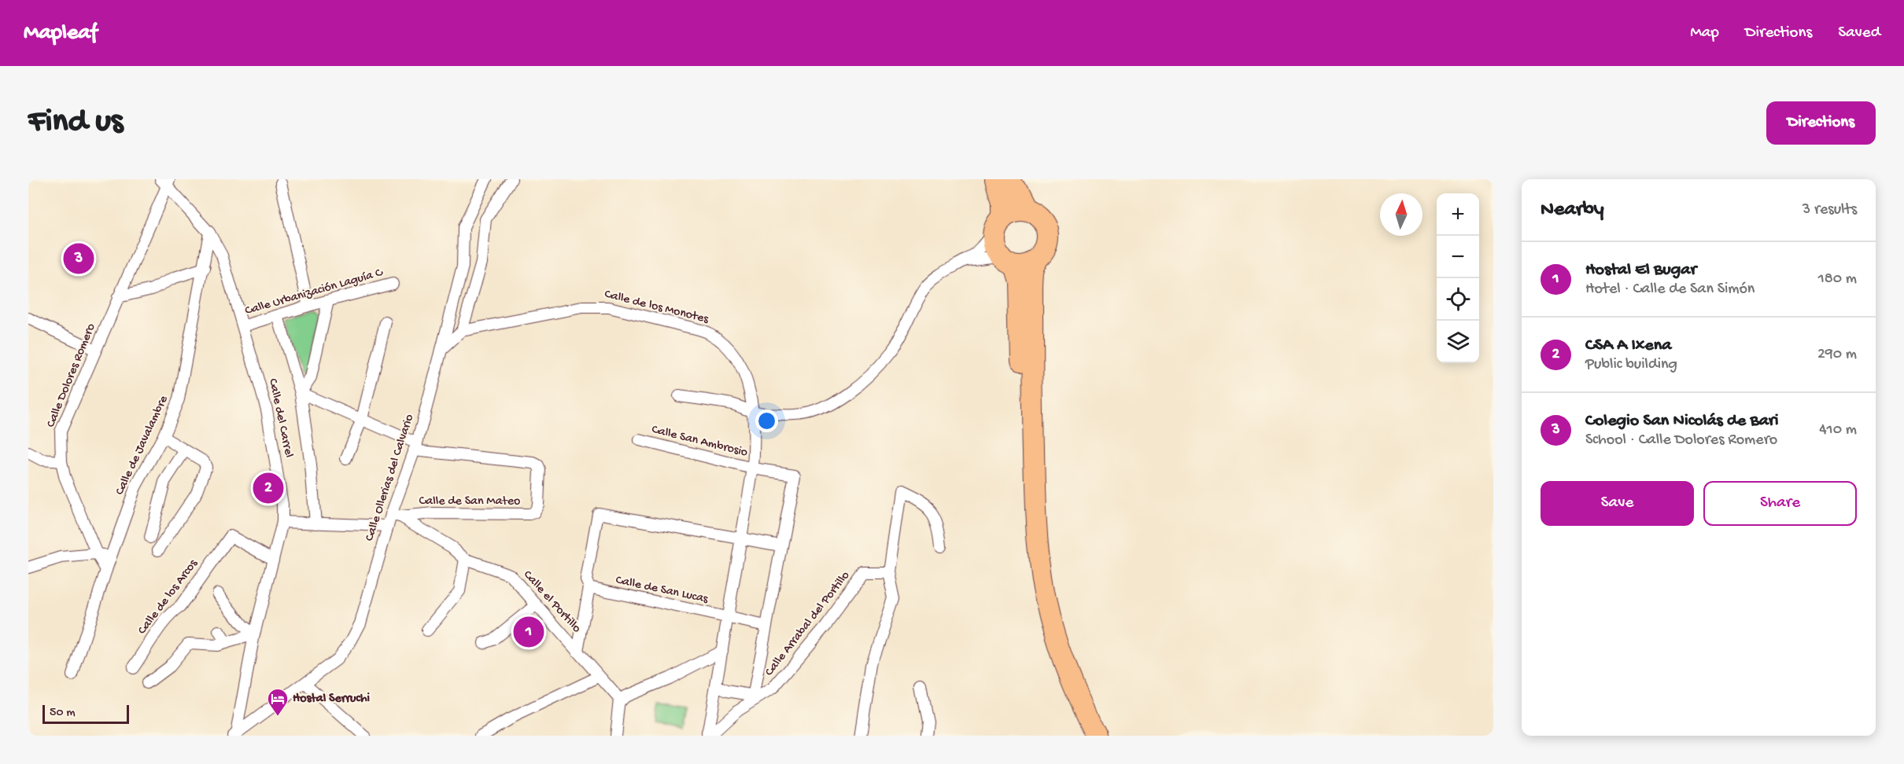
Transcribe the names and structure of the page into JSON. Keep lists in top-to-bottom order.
{
  "streets": {
    "street": [
      "Calle Urbanización Laguía C",
      "Calle de los Monotes",
      "Calle Dolores Romero",
      "Calle del Carrel",
      "Calle San Ambrosio",
      "Calle de Javalambre",
      "Calle Ollerias del Calvario",
      "Calle de San Mateo",
      "Calle de San Lucas",
      "Calle de los Arcos",
      "Calle el Portillo",
      "Calle Arrabal del Portillo"
    ]
  },
  "crossings": [
    ["Calle Urbanización Laguía C", "Calle del Carrel"],
    ["Calle de los Monotes", "Calle San Ambrosio"],
    ["Calle de los Monotes", "Calle de San Lucas"],
    ["Calle de los Monotes", "Calle Arrabal del Portillo"],
    ["Calle Dolores Romero", "Calle del Carrel"],
    ["Calle del Carrel", "Calle de Javalambre"],
    ["Calle del Carrel", "Calle Ollerias del Calvario"],
    ["Calle del Carrel", "Calle de los Arcos"],
    ["Calle Ollerias del Calvario", "Calle de San Mateo"],
    ["Calle Ollerias del Calvario", "Calle el Portillo"],
    ["Calle de San Mateo", "Calle el Portillo"]
  ],
  "places": {
    "hotel": ["Hostal Serruchi"]
  },
  "scale_bar": "50 m",
  "north": "top",
  "page": {
    "header": "Mapleaf",
    "nav": ["Map", "Directions", "Saved"],
    "buttons": [
      "Directions",
      ["Save", "Share"]
    ],
    "title": "Find us",
    "heading": ["Nearby", "3 results"],
    "map_buttons": ["+", "−"],
    "list": [
      {
        "mark": "1",
        "name": "Hostal El Bugar",
        "note": "Hotel · Calle de San Simón",
        "value": "180 m"
      },
      {
        "mark": "2",
        "name": "CSA A Ixena",
        "note": "Public building",
        "value": "290 m"
      },
      {
        "mark": "3",
        "name": "Colegio San Nicolás de Bari",
        "note": "School · Calle Dolores Romero",
        "value": "410 m"
      }
    ],
    "pins": ["3", "2", "1"],
    "scale": "50 m"
  }
}
